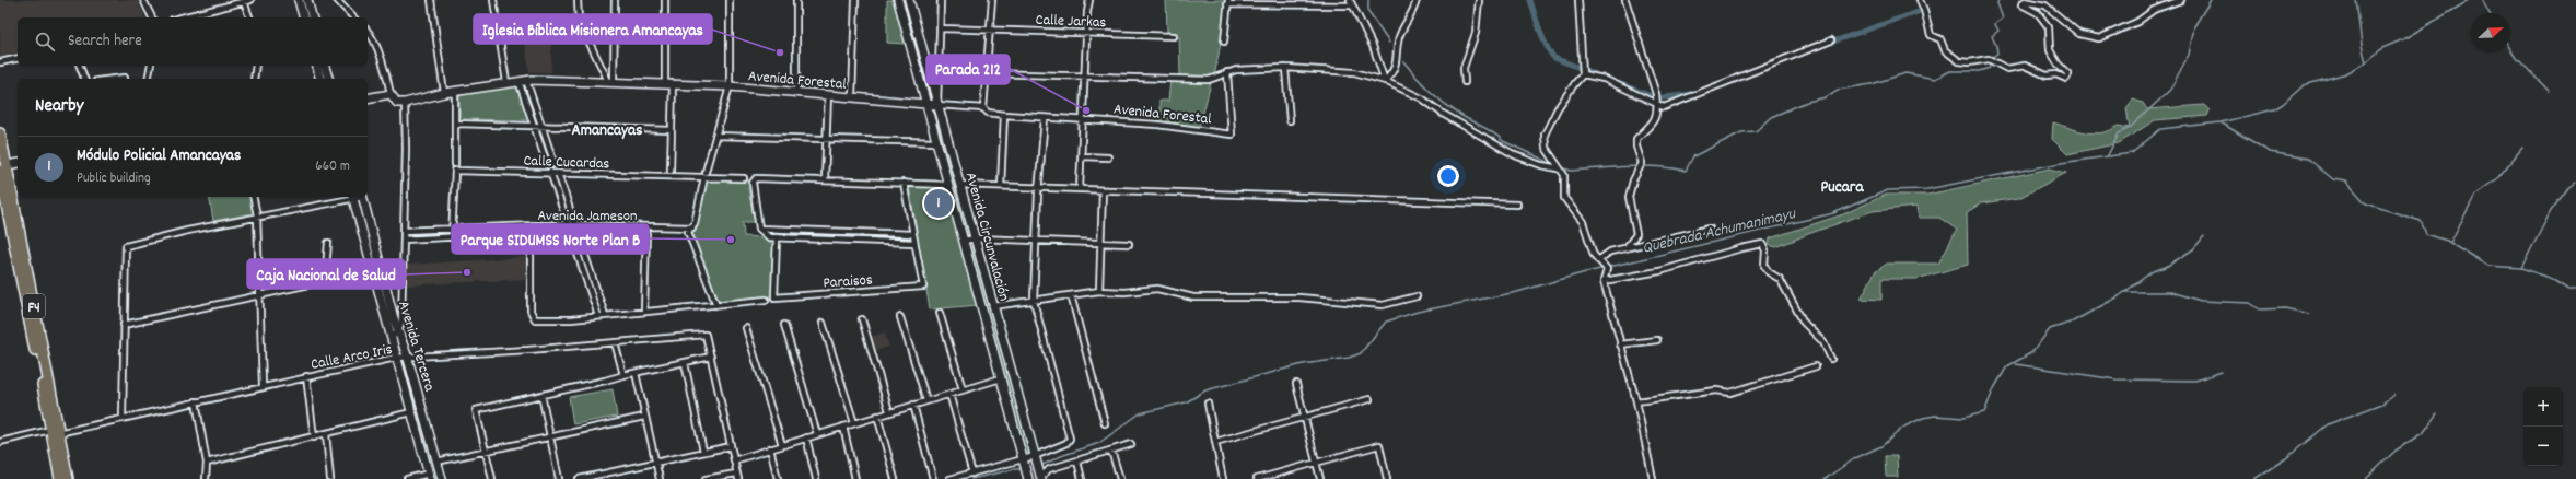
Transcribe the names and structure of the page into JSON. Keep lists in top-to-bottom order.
{
  "streets": {
    "highway": ["F4"],
    "street": [
      "Calle Jarkas",
      "Avenida Forestal",
      "Calle Cucardas",
      "Avenida Jameson",
      "Avenida Circunvalación",
      "Paraisos",
      "Avenida Tercera",
      "Calle Arco Iris"
    ]
  },
  "crossings": [
    ["Avenida Forestal", "Avenida Circunvalación"],
    ["Calle Cucardas", "Avenida Jameson"],
    ["F4", "Calle Arco Iris"],
    ["Avenida Tercera", "Calle Arco Iris"]
  ],
  "districts": ["Amancayas", "Pucara"],
  "water": ["Quebrada Achumanimayu"],
  "places": [
    "Iglesia Bíblica Misionera Amancayas",
    "Parada 212",
    "Parque SIDUMSS Norte Plan B",
    "Caja Nacional de Salud"
  ],
  "north": "top right",
  "page": {
    "search": "Search here",
    "heading": "Nearby",
    "list": [
      {
        "mark": "1",
        "name": "Módulo Policial Amancayas",
        "note": "Public building",
        "value": "660 m"
      }
    ],
    "pins": "1",
    "map_buttons": ["+", "−"]
  }
}
